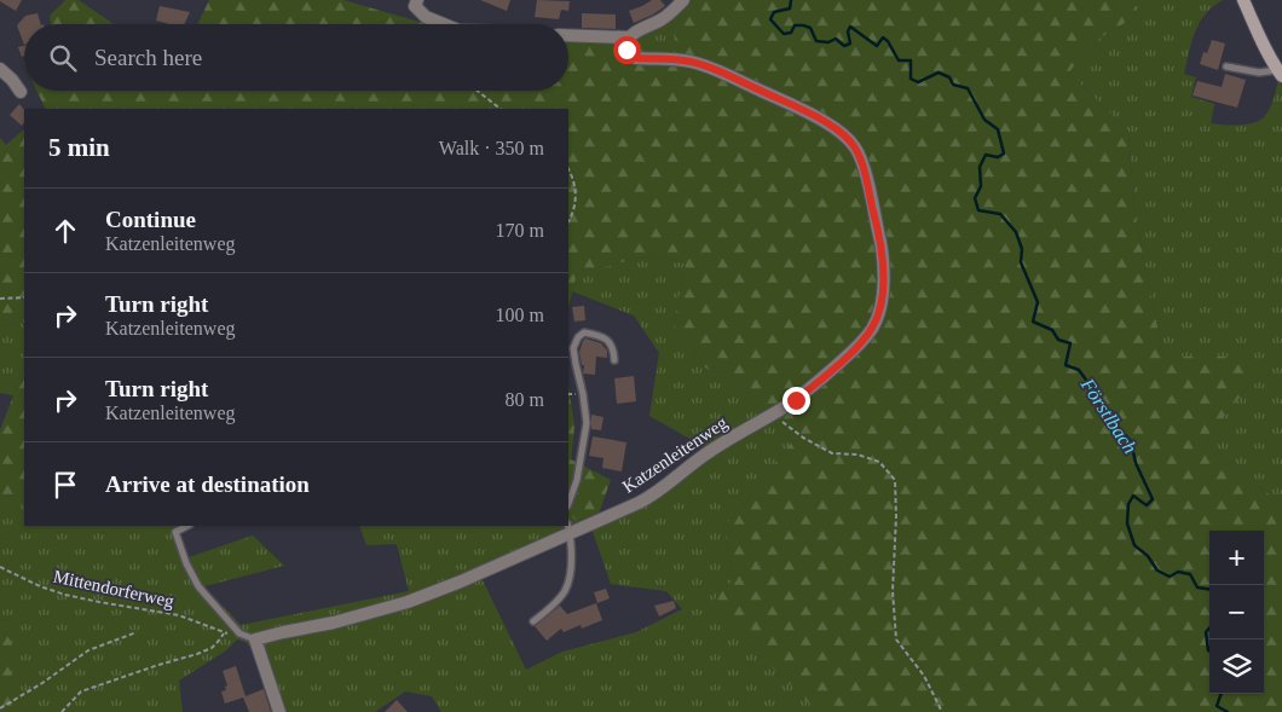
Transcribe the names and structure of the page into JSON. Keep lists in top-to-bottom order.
{
  "streets": {
    "street": ["Katzenleitenweg"],
    "path": ["Mittendorferweg"]
  },
  "water": ["Förstlbach"],
  "page": {
    "search": "Search here",
    "heading": ["5 min", "Walk · 350 m"],
    "list": [
      ["Continue", "Katzenleitenweg", "170 m"],
      ["Turn right", "Katzenleitenweg", "100 m"],
      ["Turn right", "Katzenleitenweg", "80 m"],
      "Arrive at destination"
    ],
    "map_buttons": ["+", "−"]
  }
}
